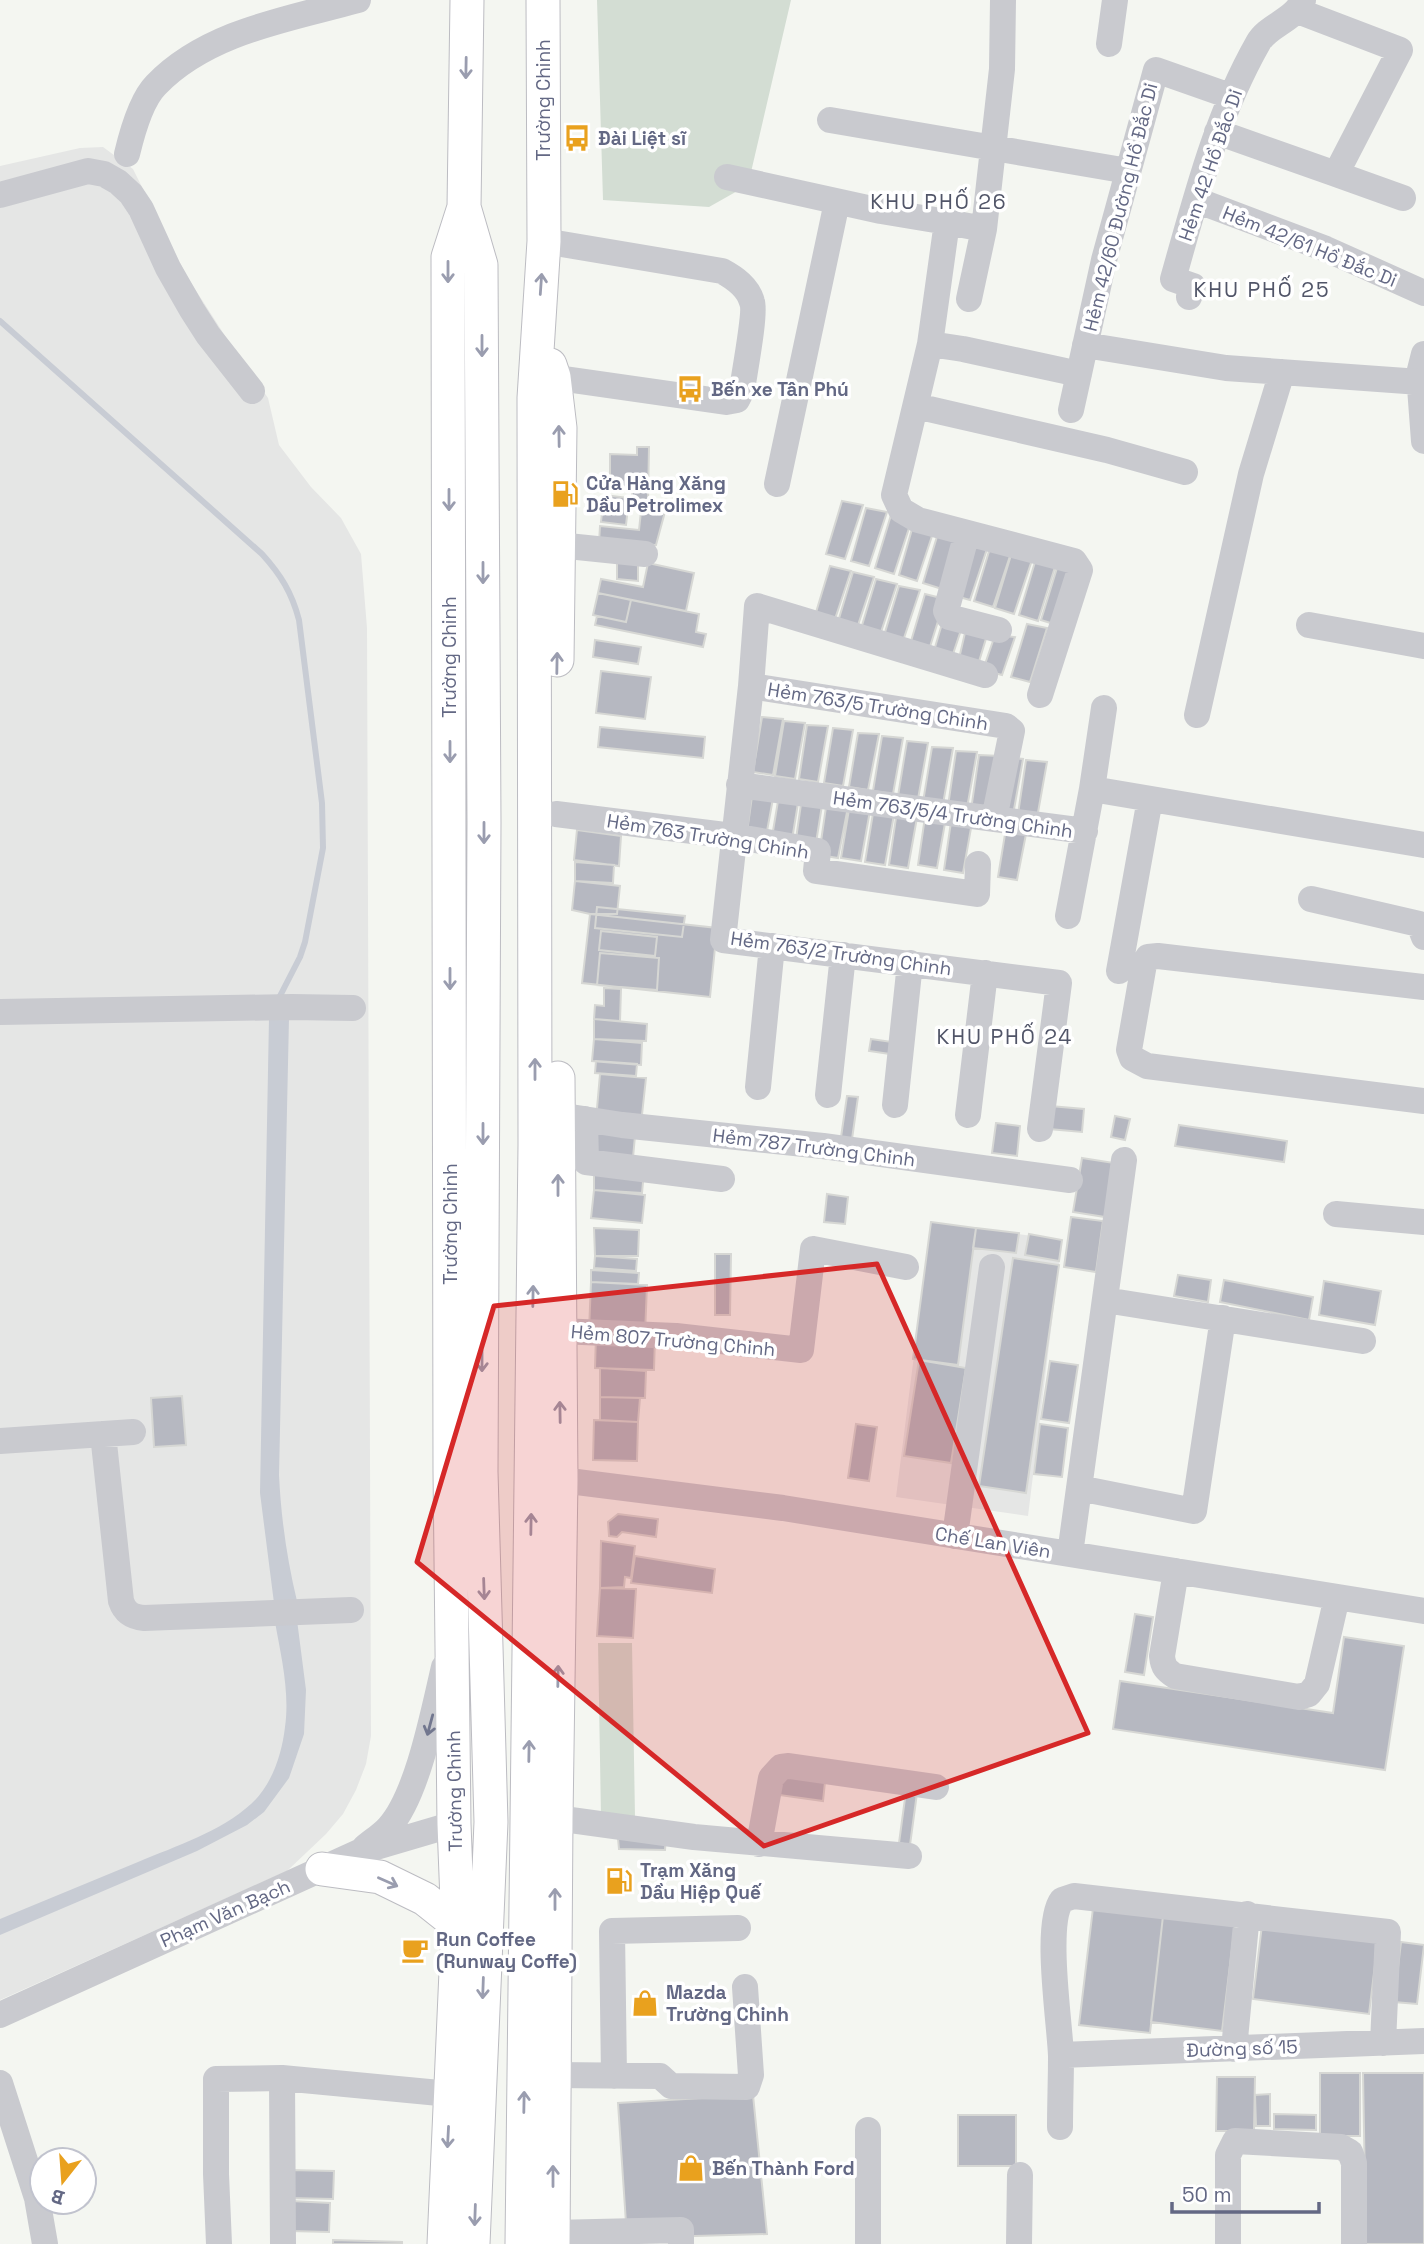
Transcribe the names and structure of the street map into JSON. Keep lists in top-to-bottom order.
{
  "streets": {
    "main road": ["Trường Chinh"],
    "street": [
      "Hẻm 42 Hồ Đắc Di",
      "Hẻm 42/60 Đường Hồ Đắc Di",
      "Hẻm 42/61 Hồ Đắc Di",
      "Hẻm 763/5 Trường Chinh",
      "Hẻm 763/5/4 Trường Chinh",
      "Hẻm 763 Trường Chinh",
      "Hẻm 763/2 Trường Chinh",
      "Hẻm 787 Trường Chinh",
      "Hẻm 807 Trường Chinh",
      "Chế Lan Viên",
      "Phạm Văn Bạch",
      "Đường số 15"
    ]
  },
  "crossings": [
    ["Trường Chinh", "Hẻm 763 Trường Chinh"],
    ["Trường Chinh", "Hẻm 787 Trường Chinh"],
    ["Trường Chinh", "Hẻm 807 Trường Chinh"],
    ["Trường Chinh", "Chế Lan Viên"],
    ["Trường Chinh", "Phạm Văn Bạch"],
    ["Hẻm 42 Hồ Đắc Di", "Hẻm 42/60 Đường Hồ Đắc Di"],
    ["Hẻm 42 Hồ Đắc Di", "Hẻm 42/61 Hồ Đắc Di"],
    ["Hẻm 763/5 Trường Chinh", "Hẻm 763/5/4 Trường Chinh"],
    ["Hẻm 763/5 Trường Chinh", "Hẻm 763 Trường Chinh"],
    ["Hẻm 763/5 Trường Chinh", "Hẻm 763/2 Trường Chinh"],
    ["Hẻm 763 Trường Chinh", "Hẻm 763/2 Trường Chinh"]
  ],
  "districts": ["KHU PHỐ 26", "KHU PHỐ 25", "KHU PHỐ 24"],
  "places": {
    "bus stop": ["Đài Liệt sĩ", "Bến xe Tân Phú"],
    "fuel station": ["Cửa Hàng Xăng Dầu Petrolimex", "Trạm Xăng Dầu Hiệp Quế"],
    "cafe": ["Run Coffee (Runway Coffe)"],
    "shop": ["Mazda Trường Chinh", "Bến Thành Ford"]
  },
  "scale_bar": "50 m",
  "north": "bottom"
}
